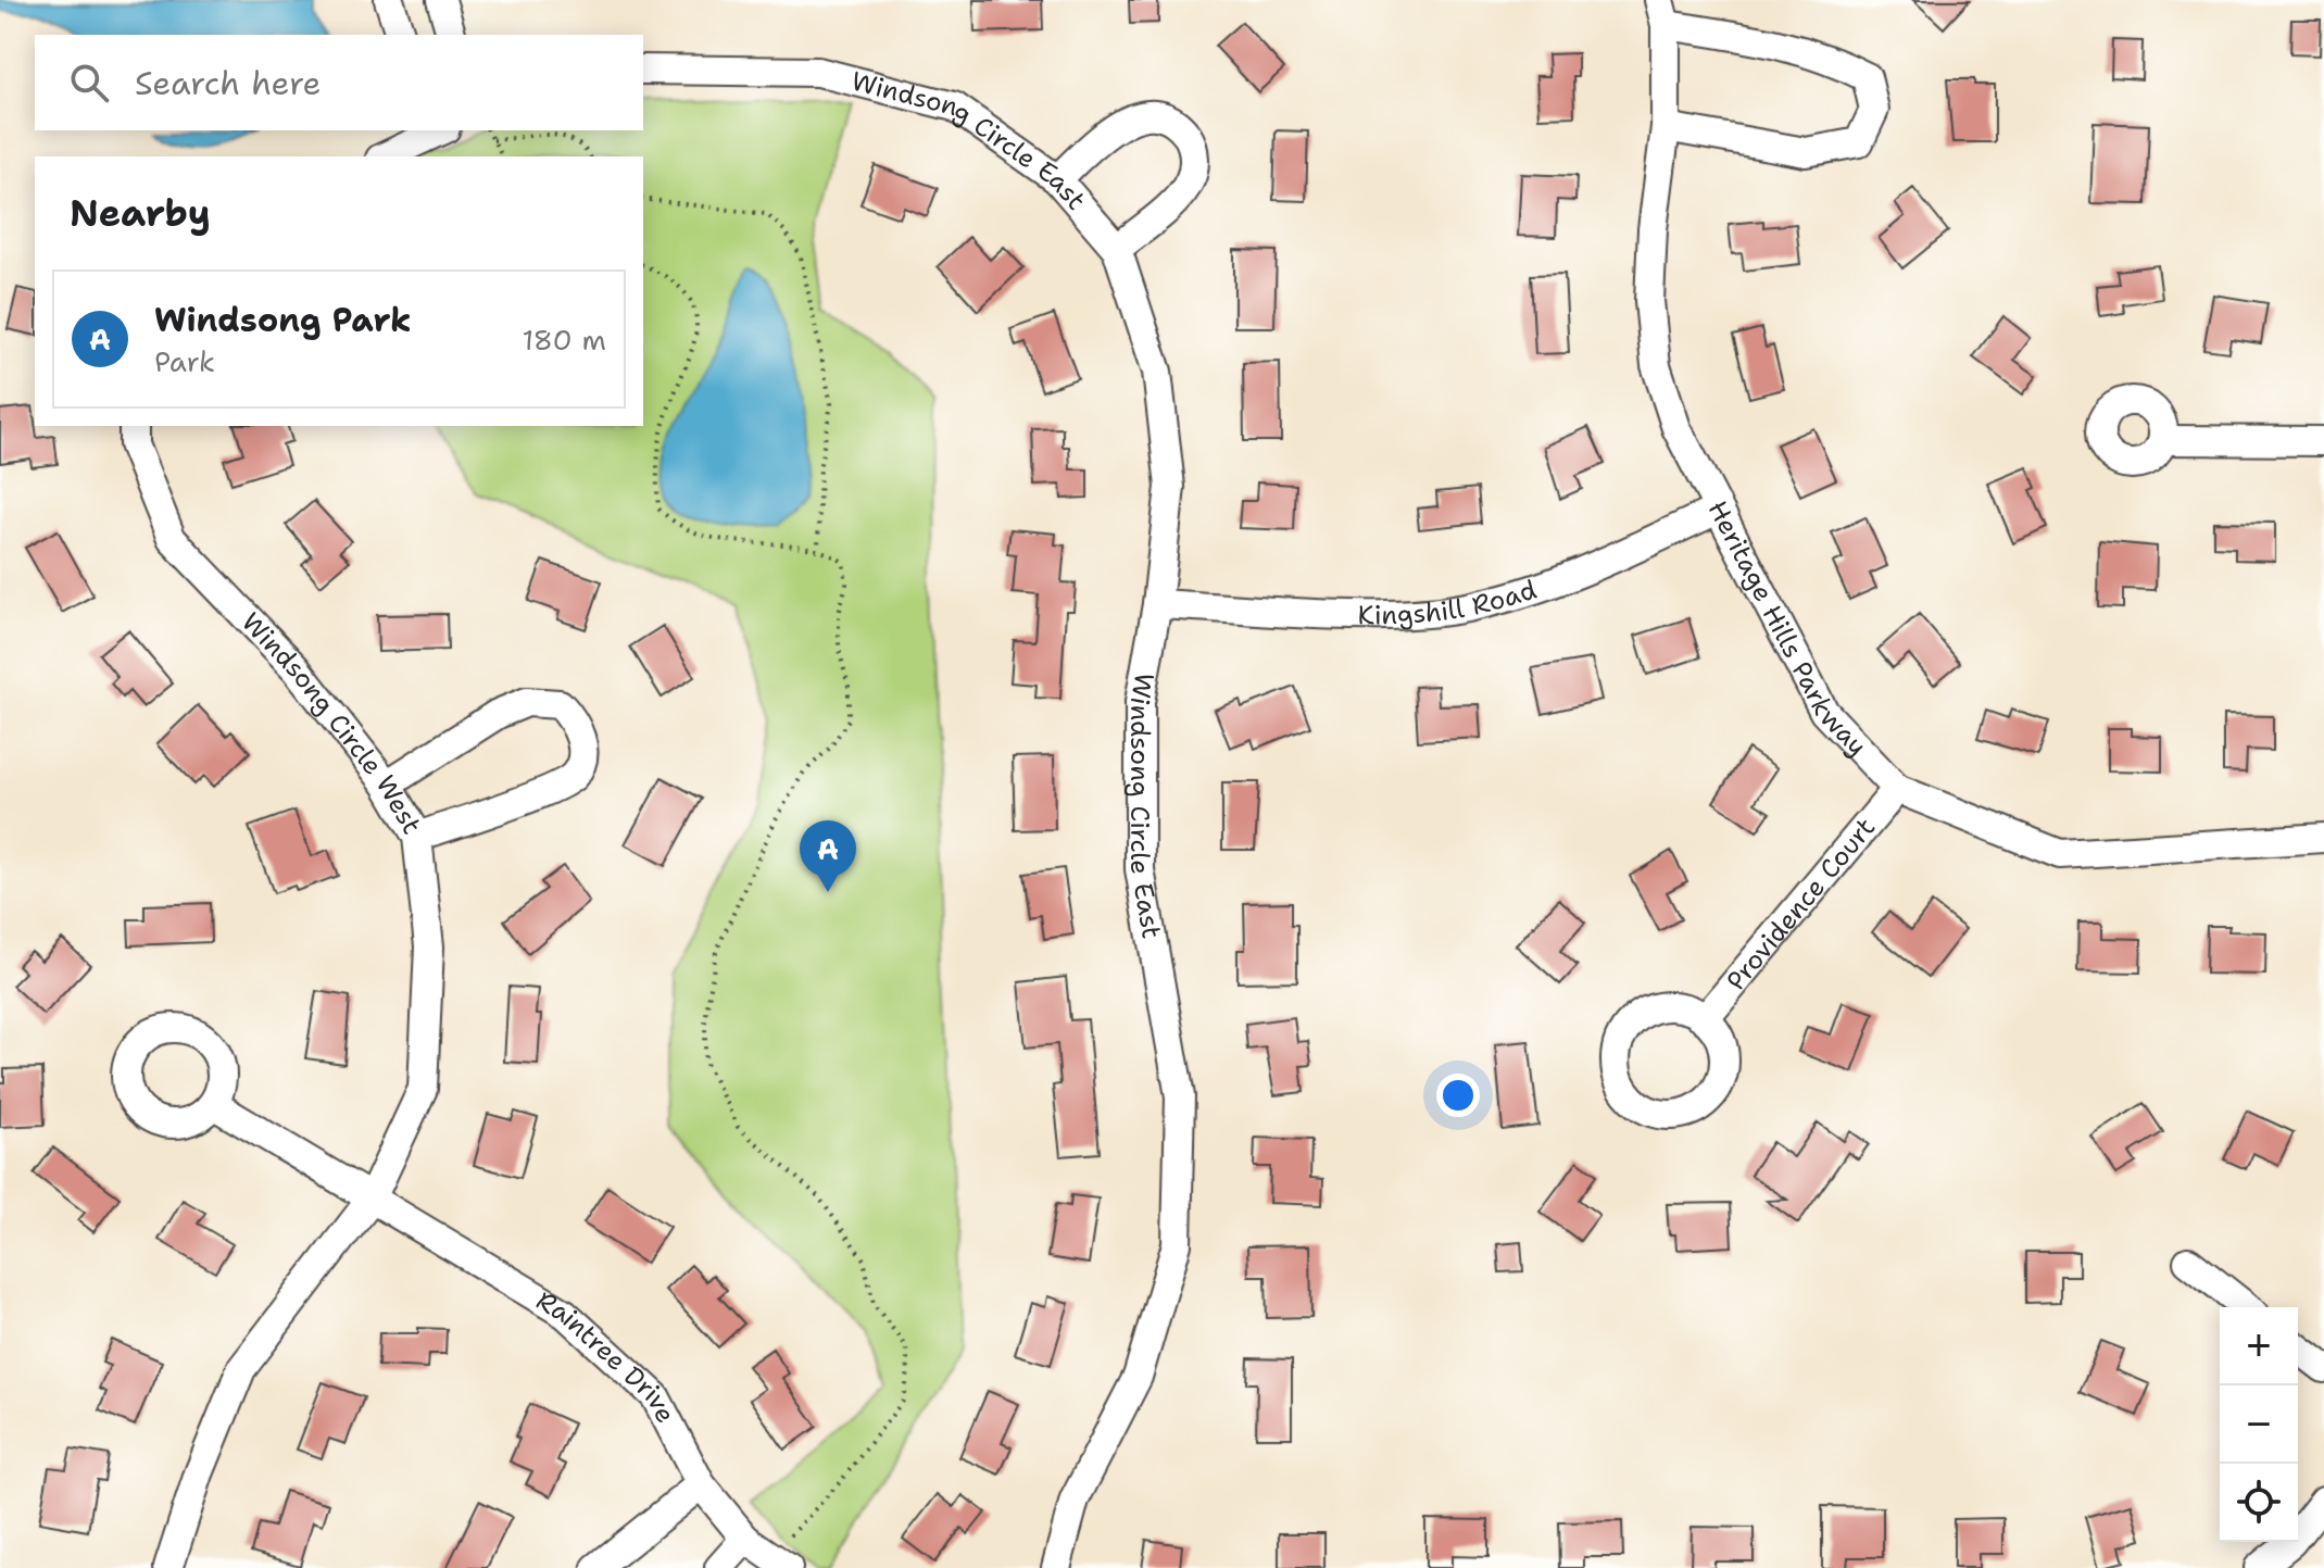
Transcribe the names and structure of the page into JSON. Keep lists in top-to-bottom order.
{
  "streets": {
    "street": [
      "Windsong Circle East",
      "Kingshill Road",
      "Heritage Hills Parkway",
      "Windsong Circle West",
      "Providence Court",
      "Raintree Drive"
    ]
  },
  "crossings": [
    ["Windsong Circle East", "Kingshill Road"],
    ["Kingshill Road", "Heritage Hills Parkway"],
    ["Heritage Hills Parkway", "Providence Court"],
    ["Windsong Circle West", "Raintree Drive"]
  ],
  "page": {
    "search": "Search here",
    "heading": "Nearby",
    "list": [
      {
        "mark": "A",
        "name": "Windsong Park",
        "note": "Park",
        "value": "180 m"
      }
    ],
    "pins": "A",
    "map_buttons": ["+", "−"]
  }
}
